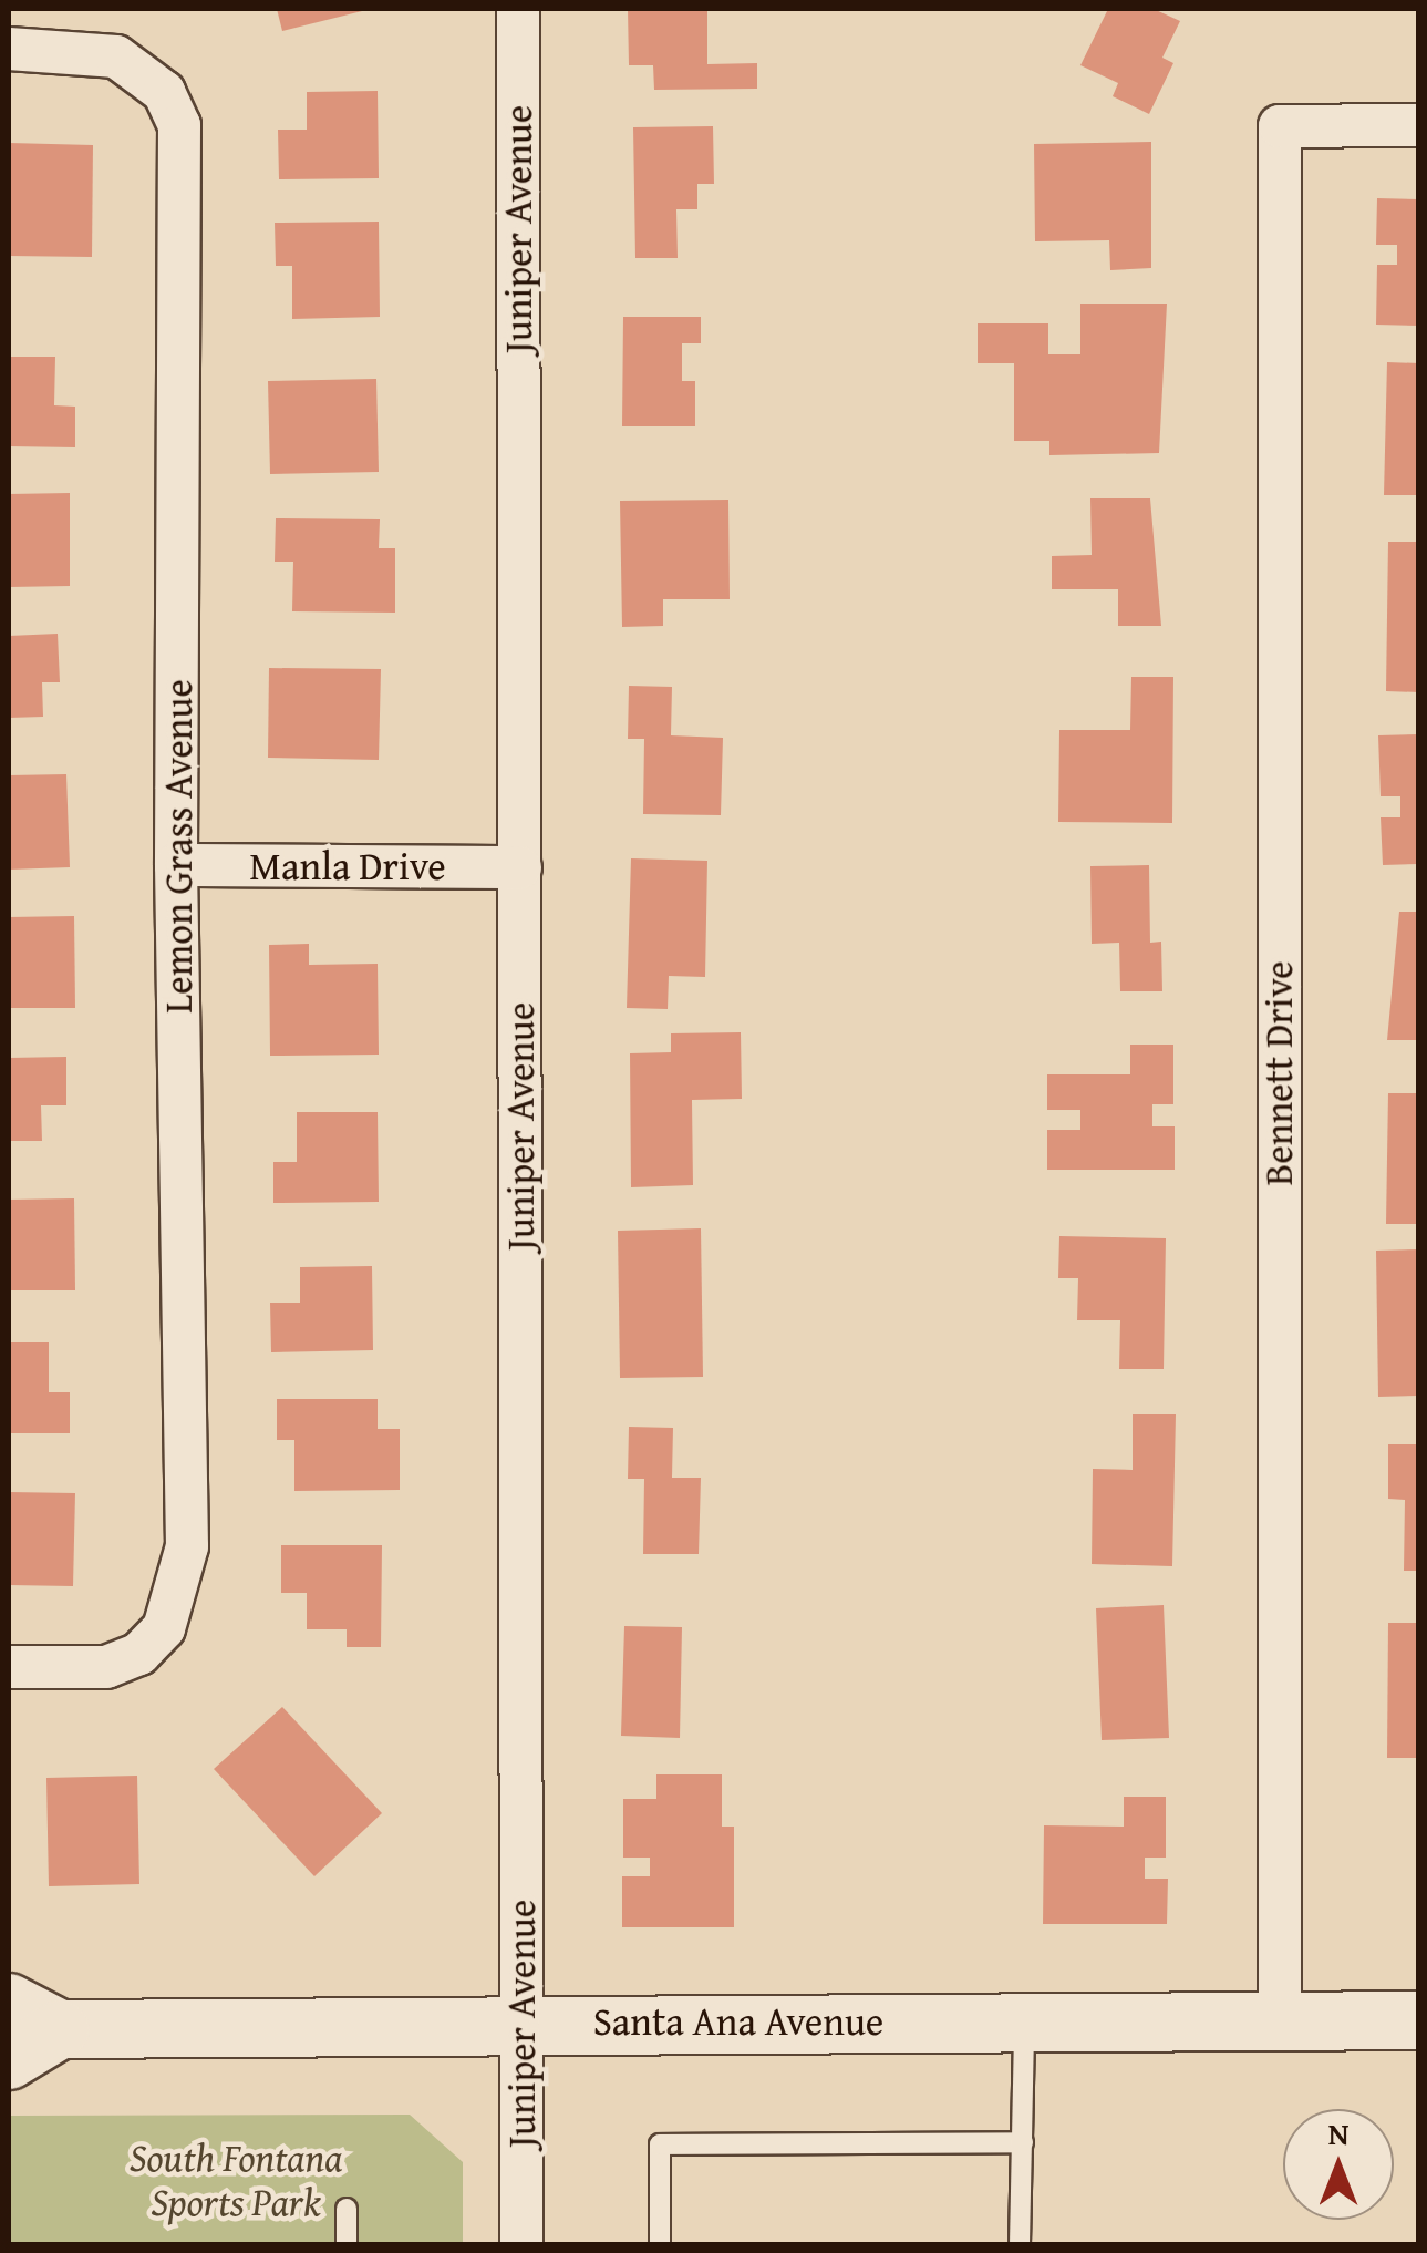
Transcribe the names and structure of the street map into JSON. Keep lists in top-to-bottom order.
{
  "streets": {
    "street": [
      "Juniper Avenue",
      "Lemon Grass Avenue",
      "Manla Drive",
      "Bennett Drive",
      "Santa Ana Avenue"
    ]
  },
  "crossings": [
    ["Juniper Avenue", "Manla Drive"],
    ["Juniper Avenue", "Santa Ana Avenue"],
    ["Lemon Grass Avenue", "Manla Drive"],
    ["Bennett Drive", "Santa Ana Avenue"]
  ],
  "parks": ["South Fontana Sports Park"],
  "north": "top"
}
